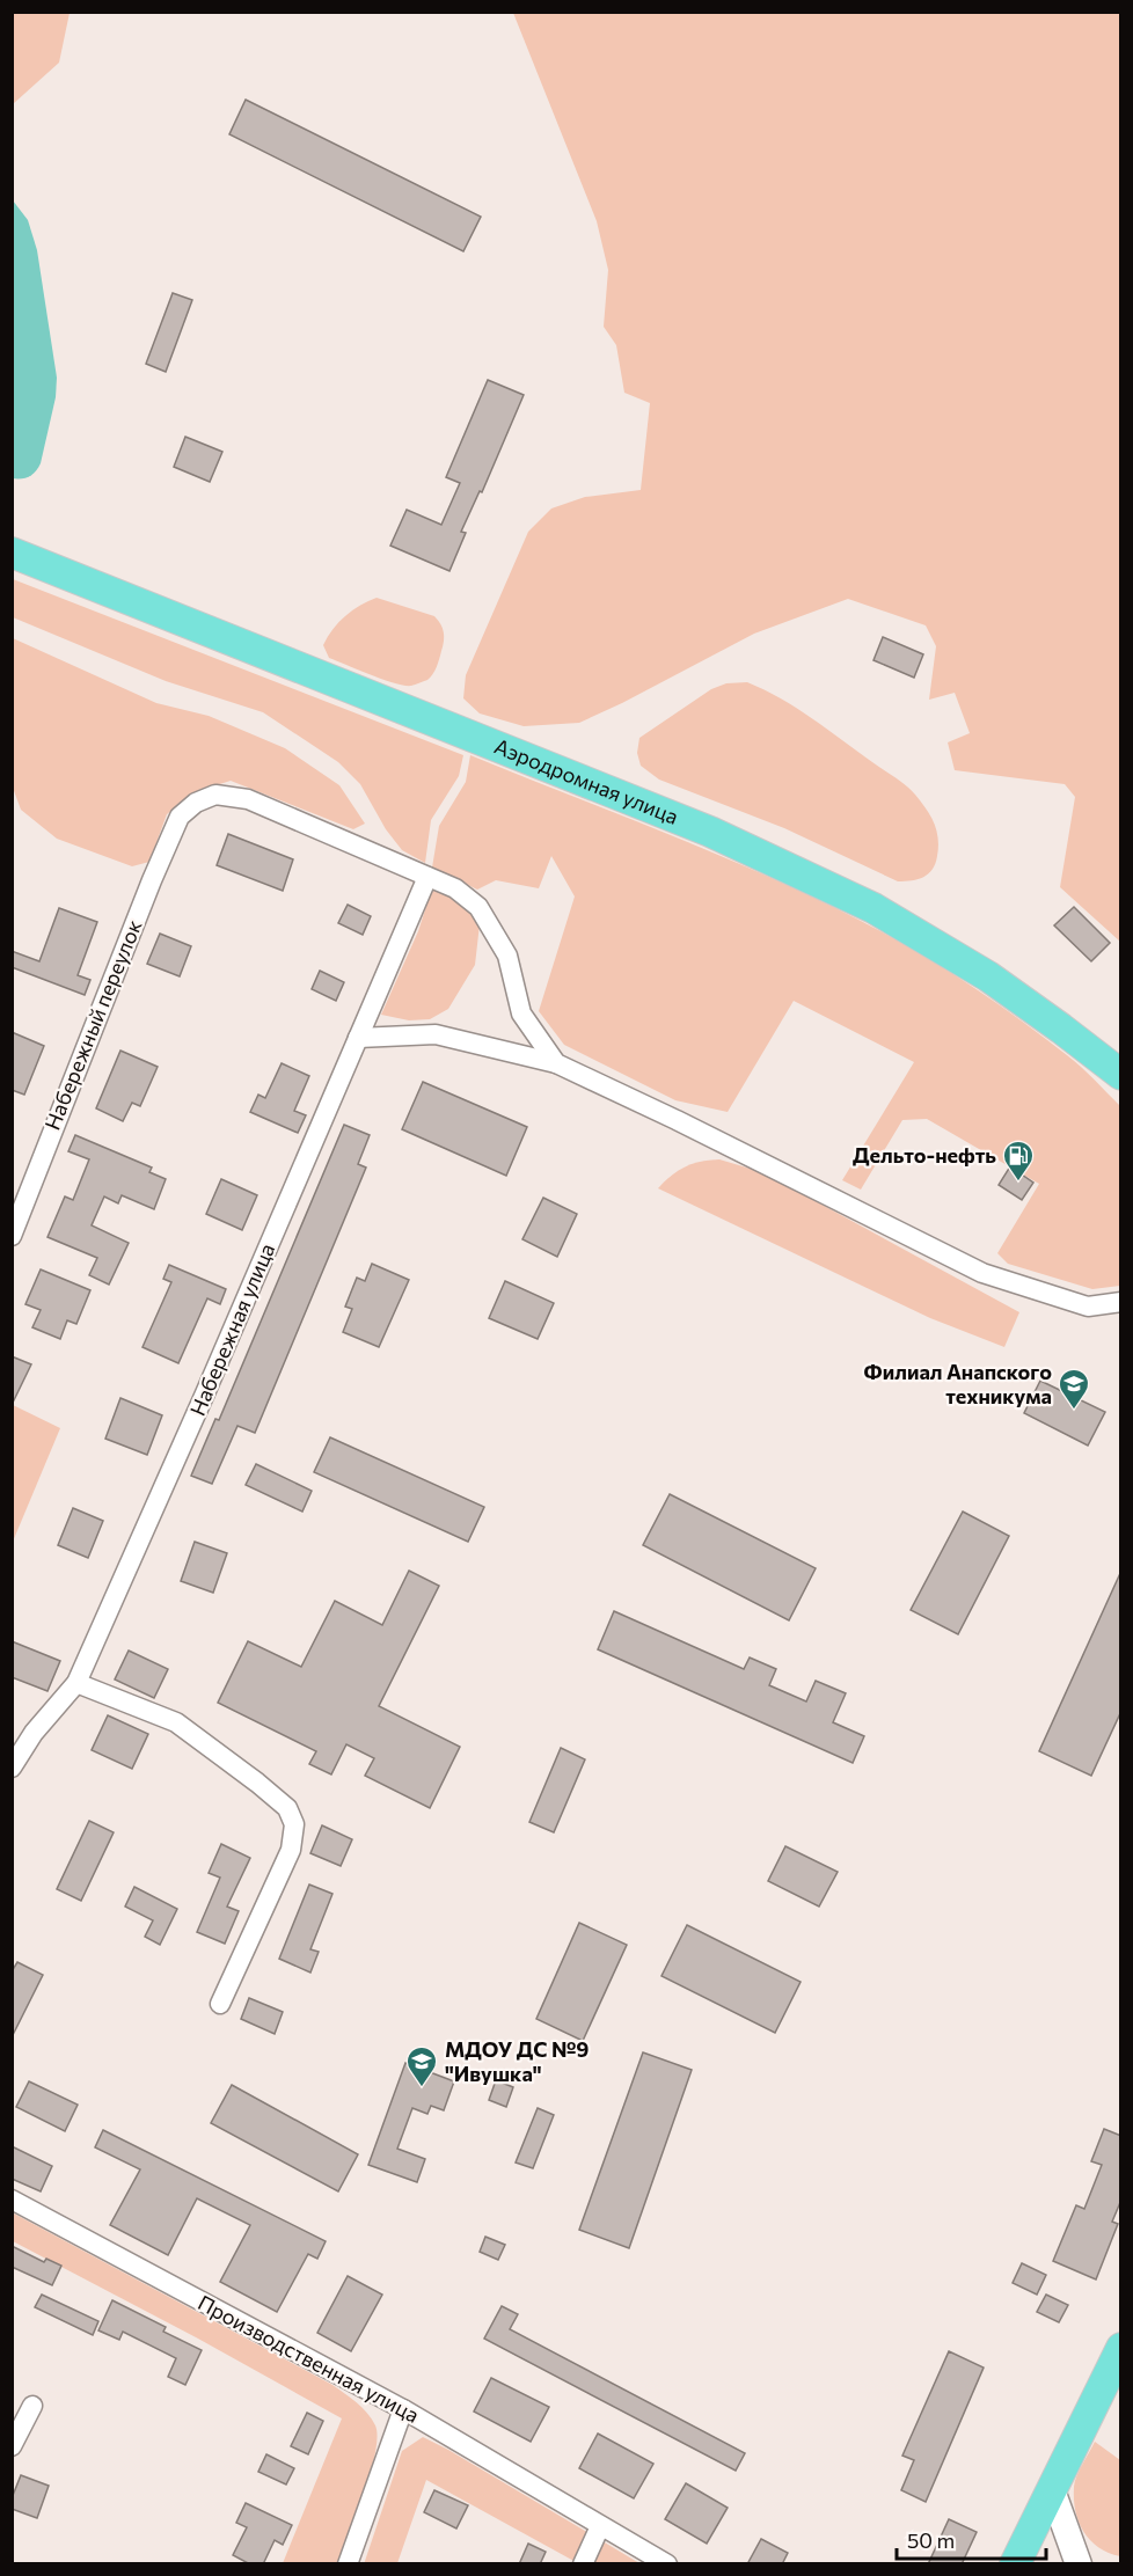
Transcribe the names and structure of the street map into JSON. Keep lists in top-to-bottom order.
{
  "streets": {
    "main road": ["Аэродромная улица"],
    "street": ["Набережный переулок", "Набережная улица", "Производственная улица"]
  },
  "crossings": [
    ["Набережный переулок", "Набережная улица"]
  ],
  "places": {
    "fuel station": ["Дельто-нефть"],
    "school or university": ["Филиал Анапского техникума", "МДОУ ДС №9 \"Ивушка\""]
  },
  "scale_bar": "50 m"
}
